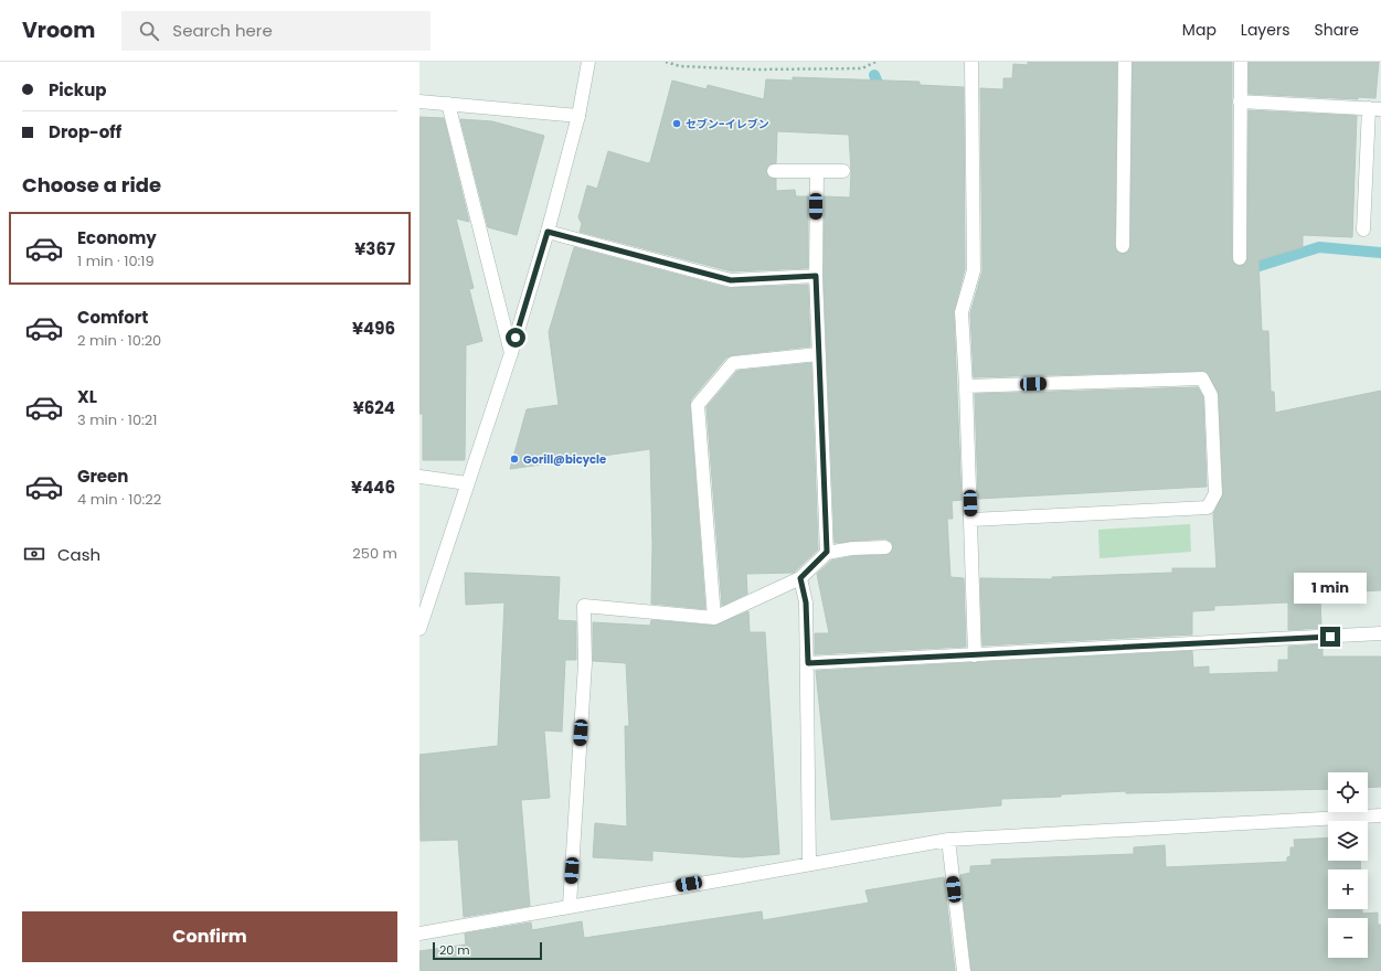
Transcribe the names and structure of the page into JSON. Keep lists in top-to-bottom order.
{
  "places": ["セブン-イレブン", "Gorill@bicycle"],
  "scale_bar": "20 m",
  "page": {
    "header": "Vroom",
    "search": "Search here",
    "nav": ["Map", "Layers", "Share"],
    "banner": ["Pickup", "Drop-off"],
    "heading": "Choose a ride",
    "list": [
      {
        "name": "Economy",
        "note": "1 min · 10:19",
        "value": "¥367"
      },
      {
        "name": "Comfort",
        "note": "2 min · 10:20",
        "value": "¥496"
      },
      {
        "name": "XL",
        "note": "3 min · 10:21",
        "value": "¥624"
      },
      {
        "name": "Green",
        "note": "4 min · 10:22",
        "value": "¥446"
      }
    ],
    "pay": ["Cash", "250 m"],
    "bubble": "1 min",
    "map_buttons": ["+", "−"],
    "buttons": "Confirm",
    "scale": "20 m"
  }
}
